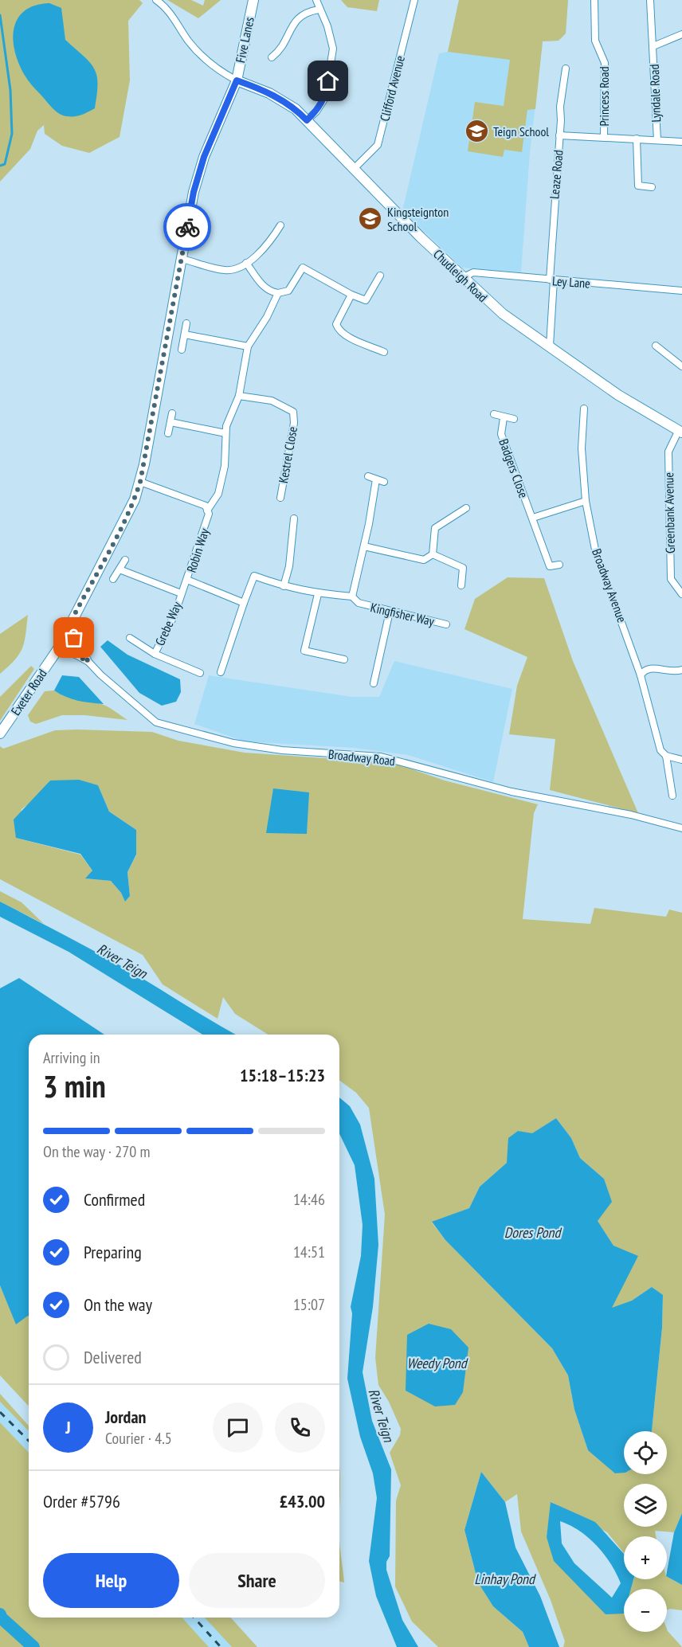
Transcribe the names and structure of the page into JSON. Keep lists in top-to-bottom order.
{
  "streets": {
    "street": [
      "Five Lanes",
      "Clifford Avenue",
      "Lyndale Road",
      "Princess Road",
      "Leaze Road",
      "Chudleigh Road",
      "Ley Lane",
      "Kestrel Close",
      "Badgers Close",
      "Greenbank Avenue",
      "Robin Way",
      "Broadway Avenue",
      "Kingfisher Way",
      "Grebe Way",
      "Exeter Road",
      "Broadway Road"
    ]
  },
  "crossings": [
    ["Five Lanes", "Chudleigh Road"],
    ["Five Lanes", "Exeter Road"],
    ["Clifford Avenue", "Chudleigh Road"],
    ["Leaze Road", "Chudleigh Road"],
    ["Leaze Road", "Ley Lane"],
    ["Chudleigh Road", "Ley Lane"],
    ["Chudleigh Road", "Greenbank Avenue"],
    ["Chudleigh Road", "Exeter Road"],
    ["Robin Way", "Grebe Way"],
    ["Robin Way", "Exeter Road"],
    ["Exeter Road", "Broadway Road"]
  ],
  "water": [
    "River Teign",
    "Dores Pond",
    "Weedy Pond",
    "Linhay Pond"
  ],
  "places": {
    "school or university": ["Teign School", "Kingsteignton School"]
  },
  "page": {
    "heading": ["3 min", "Arriving in", "15:18–15:23"],
    "panel": [
      "Jordan",
      "Courier · 4.5",
      "Order #5796",
      "£43.00"
    ],
    "bar": "On the way · 270 m",
    "list": [
      ["Confirmed", "14:46"],
      ["Preparing", "14:51"],
      ["On the way", "15:07"],
      "Delivered"
    ],
    "round": "J",
    "map_buttons": ["+", "−"],
    "buttons": ["Help", "Share"]
  }
}
